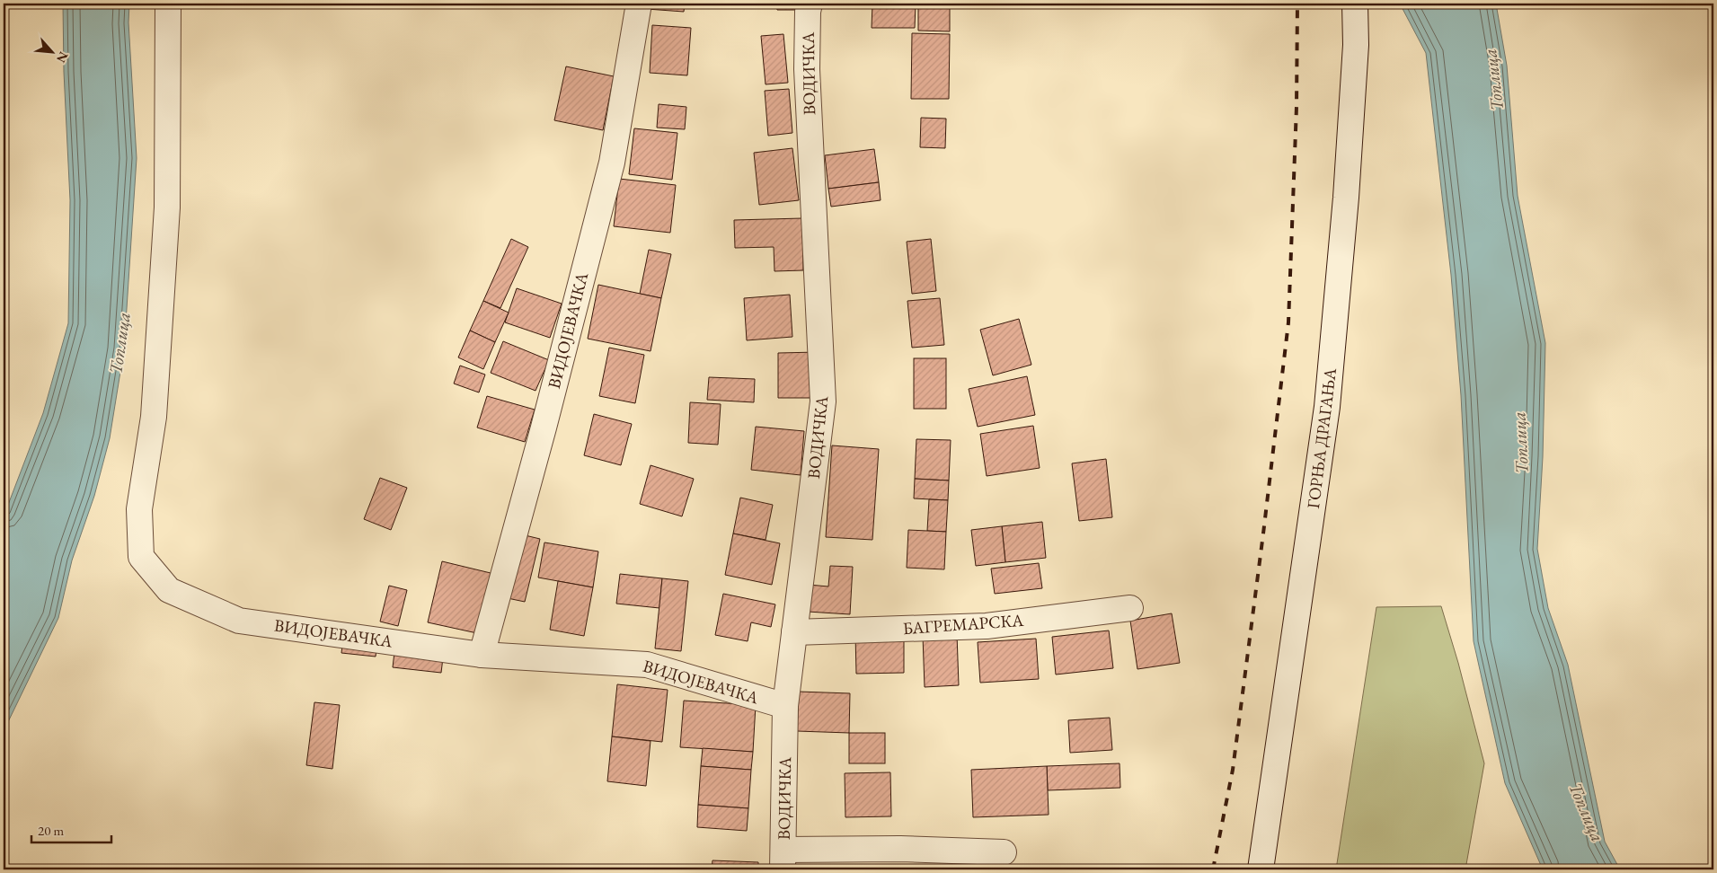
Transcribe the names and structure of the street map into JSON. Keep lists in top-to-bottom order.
{
  "streets": {
    "street": [
      "ВОДИЧКА",
      "ВИДОЈЕВАЧКА",
      "ГОРЊА ДРАГАЊА",
      "БАГРЕМАРСКА"
    ]
  },
  "crossings": [
    ["ВОДИЧКА", "ВИДОЈЕВАЧКА"],
    ["ВОДИЧКА", "БАГРЕМАРСКА"]
  ],
  "water": ["Топлица"],
  "scale_bar": "20 m",
  "north": "bottom right"
}
